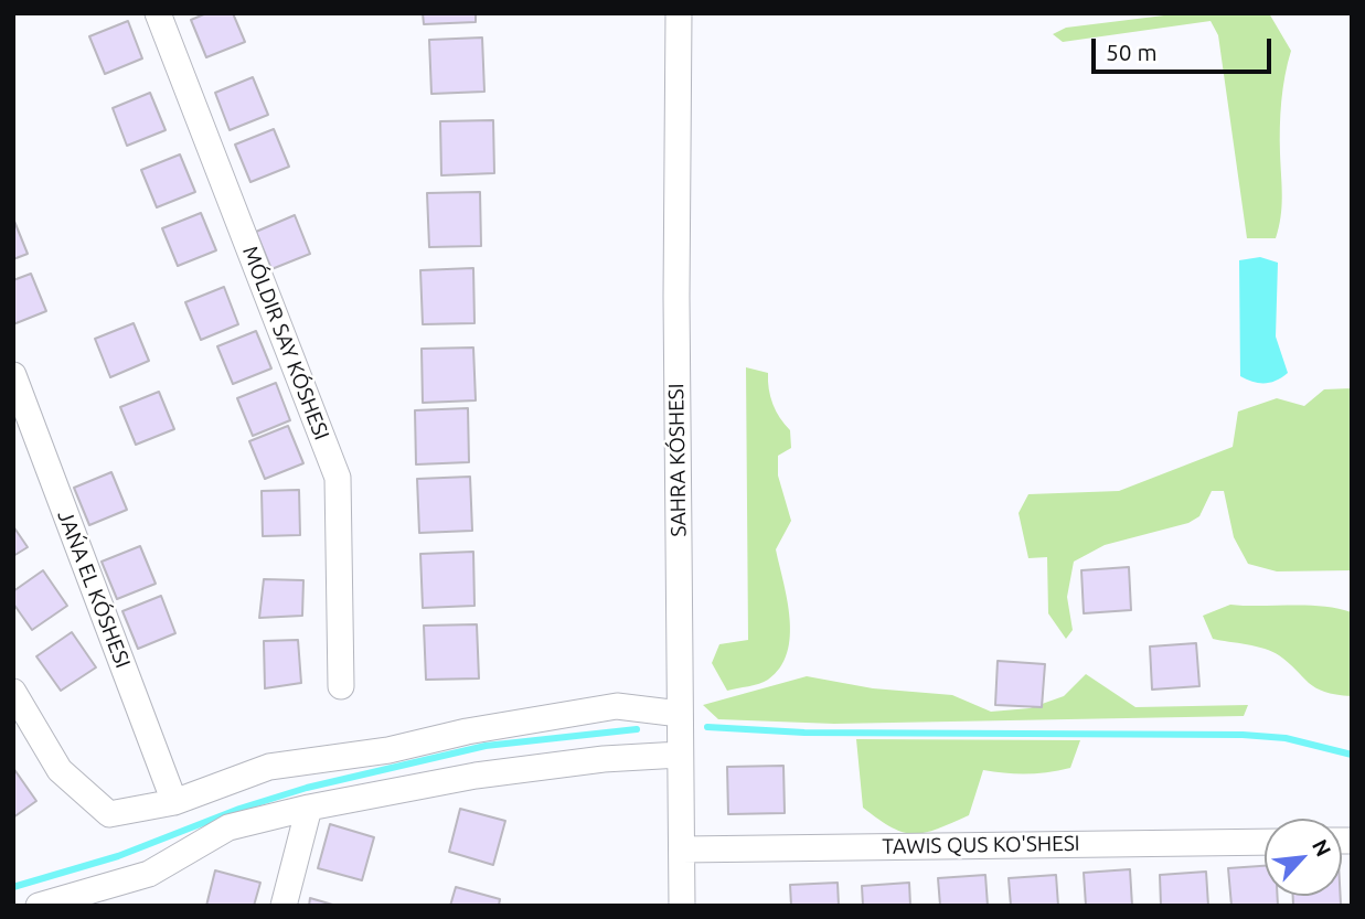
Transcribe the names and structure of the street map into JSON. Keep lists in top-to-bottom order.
{
  "streets": {
    "street": [
      "MÓLDIR SAY KÓSHESI",
      "SAHRA KÓSHESI",
      "JAŃA EL KÓSHESI",
      "TAWIS QUS KO'SHESI"
    ]
  },
  "crossings": [
    ["SAHRA KÓSHESI", "TAWIS QUS KO'SHESI"]
  ],
  "scale_bar": "50 m",
  "north": "top right"
}
